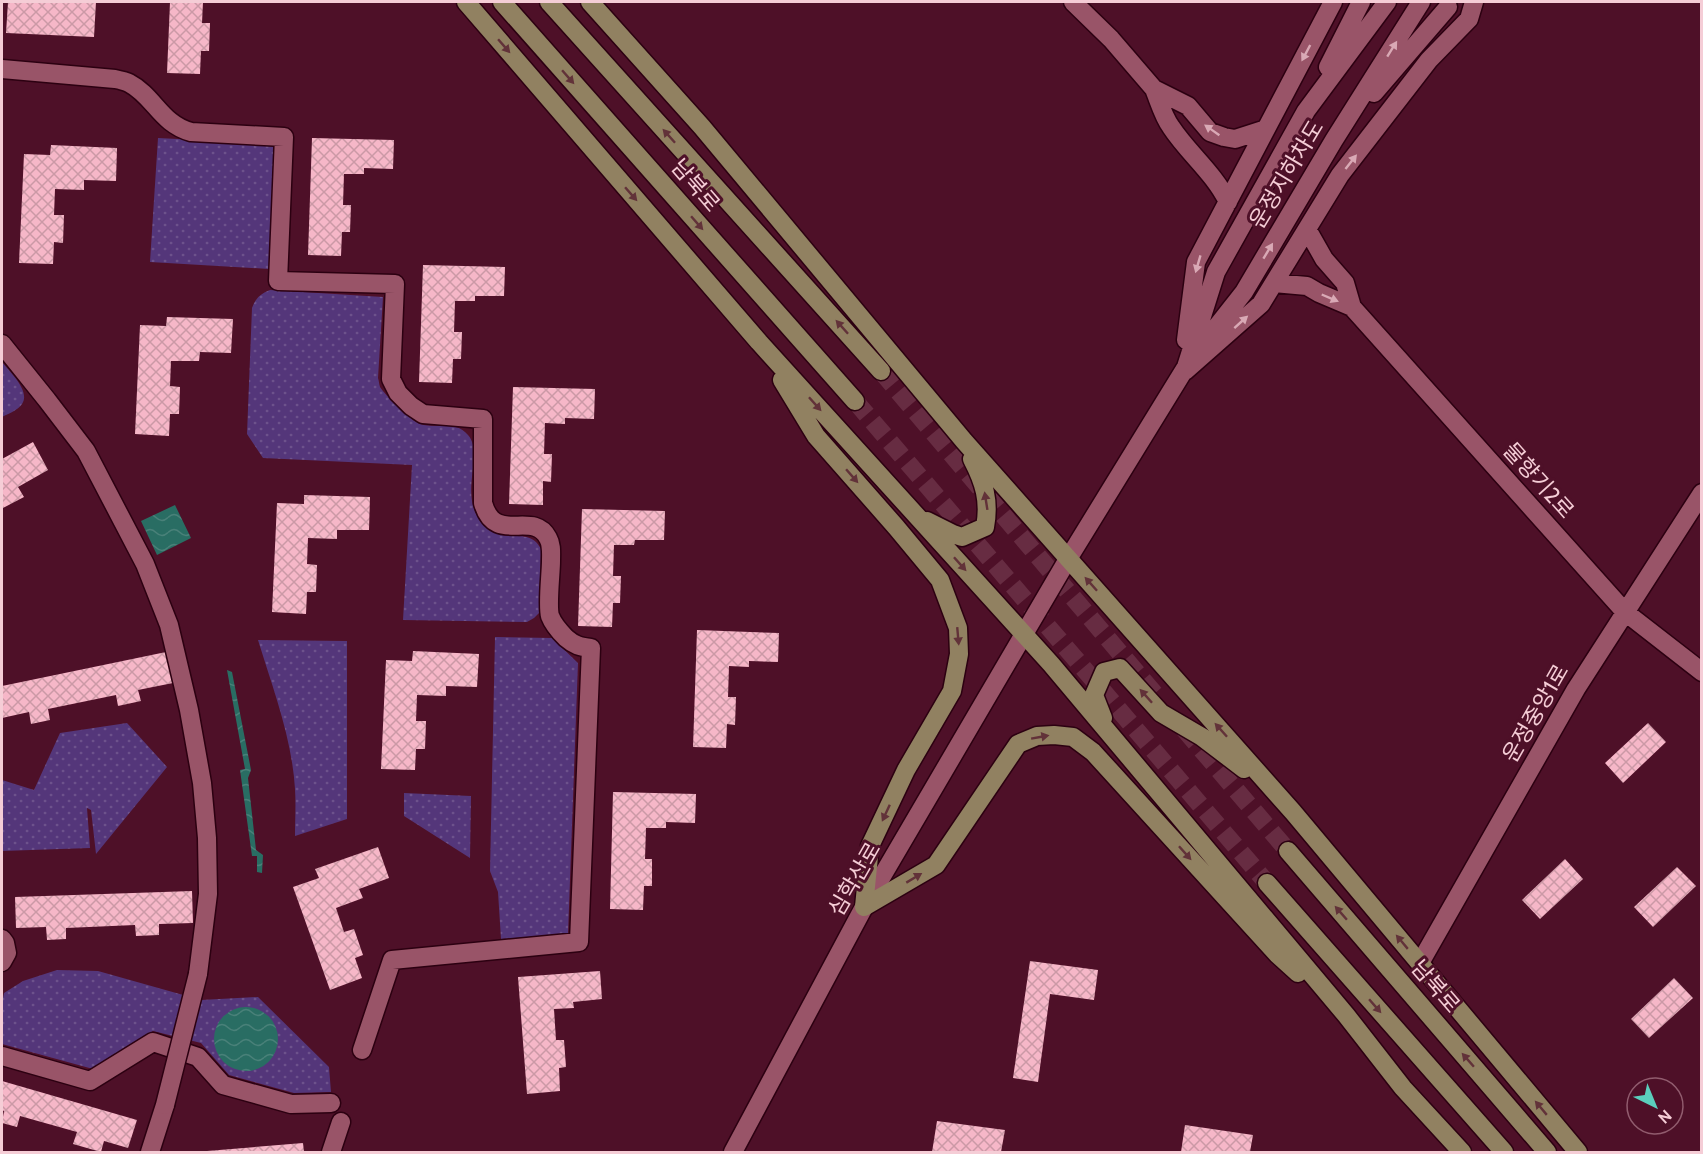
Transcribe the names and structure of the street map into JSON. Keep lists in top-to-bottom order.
{
  "streets": {
    "main road": ["남북로"],
    "street": [
      "운정지하차도",
      "물향기2로",
      "운정중앙1로",
      "심학산로"
    ]
  },
  "crossings": [
    ["운정지하차도", "심학산로"],
    ["물향기2로", "운정중앙1로"]
  ],
  "north": "bottom right"
}
